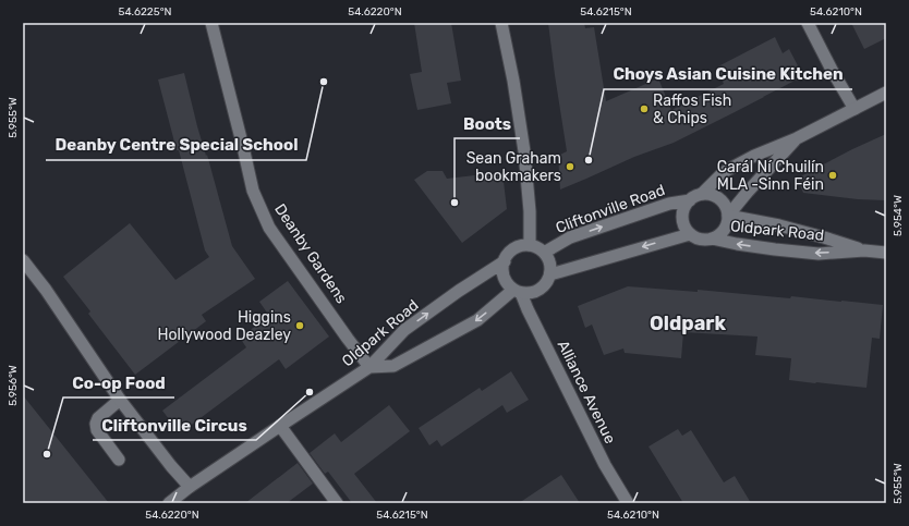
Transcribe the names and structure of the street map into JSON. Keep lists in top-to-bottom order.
{
  "streets": {
    "street": [
      "Cliftonville Road",
      "Oldpark Road",
      "Deanby Gardens",
      "Alliance Avenue"
    ]
  },
  "crossings": [
    ["Cliftonville Road", "Oldpark Road"],
    ["Cliftonville Road", "Alliance Avenue"],
    ["Oldpark Road", "Deanby Gardens"],
    ["Oldpark Road", "Alliance Avenue"]
  ],
  "districts": ["Oldpark"],
  "places": [
    "Deanby Centre Special School",
    "Raffos Fish & Chips",
    "Choys Asian Cuisine Kitchen",
    "Sean Graham bookmakers",
    "Carál Ní Chuilín MLA -Sinn Féin",
    "Boots",
    "Higgins Hollywood Deazley",
    "Cliftonville Circus",
    "Co-op Food"
  ],
  "coordinates": [
    "54.6225°N",
    "54.6220°N",
    "54.6215°N",
    "54.6210°N",
    "5.955°W",
    "5.954°W",
    "5.956°W"
  ]
}
